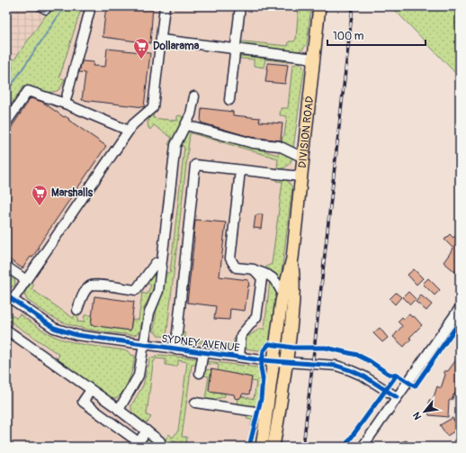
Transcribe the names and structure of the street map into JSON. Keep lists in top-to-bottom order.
{
  "streets": {
    "main road": ["DIVISION ROAD"],
    "street": ["SYDNEY AVENUE"]
  },
  "crossings": [
    ["DIVISION ROAD", "SYDNEY AVENUE"]
  ],
  "places": {
    "supermarket": ["Dollarama", "Marshalls"]
  },
  "scale_bar": "100 m",
  "north": "bottom left"
}
